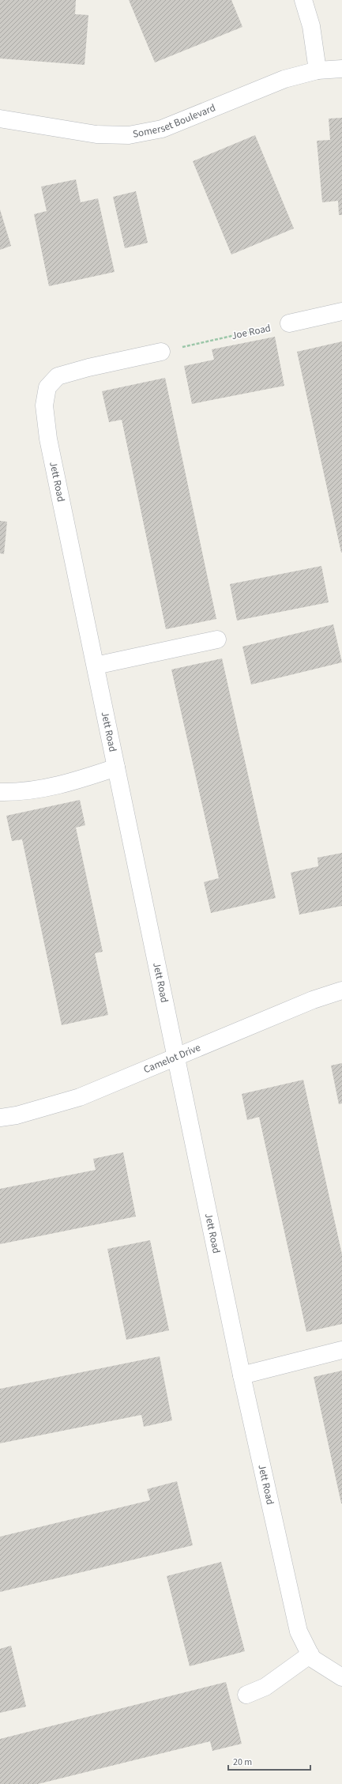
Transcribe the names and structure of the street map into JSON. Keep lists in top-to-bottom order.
{
  "streets": {
    "street": ["Somerset Boulevard", "Jett Road", "Camelot Drive"],
    "path": ["Joe Road"]
  },
  "crossings": [
    ["Joe Road", "Jett Road"],
    ["Jett Road", "Camelot Drive"]
  ],
  "scale_bar": "20 m"
}
